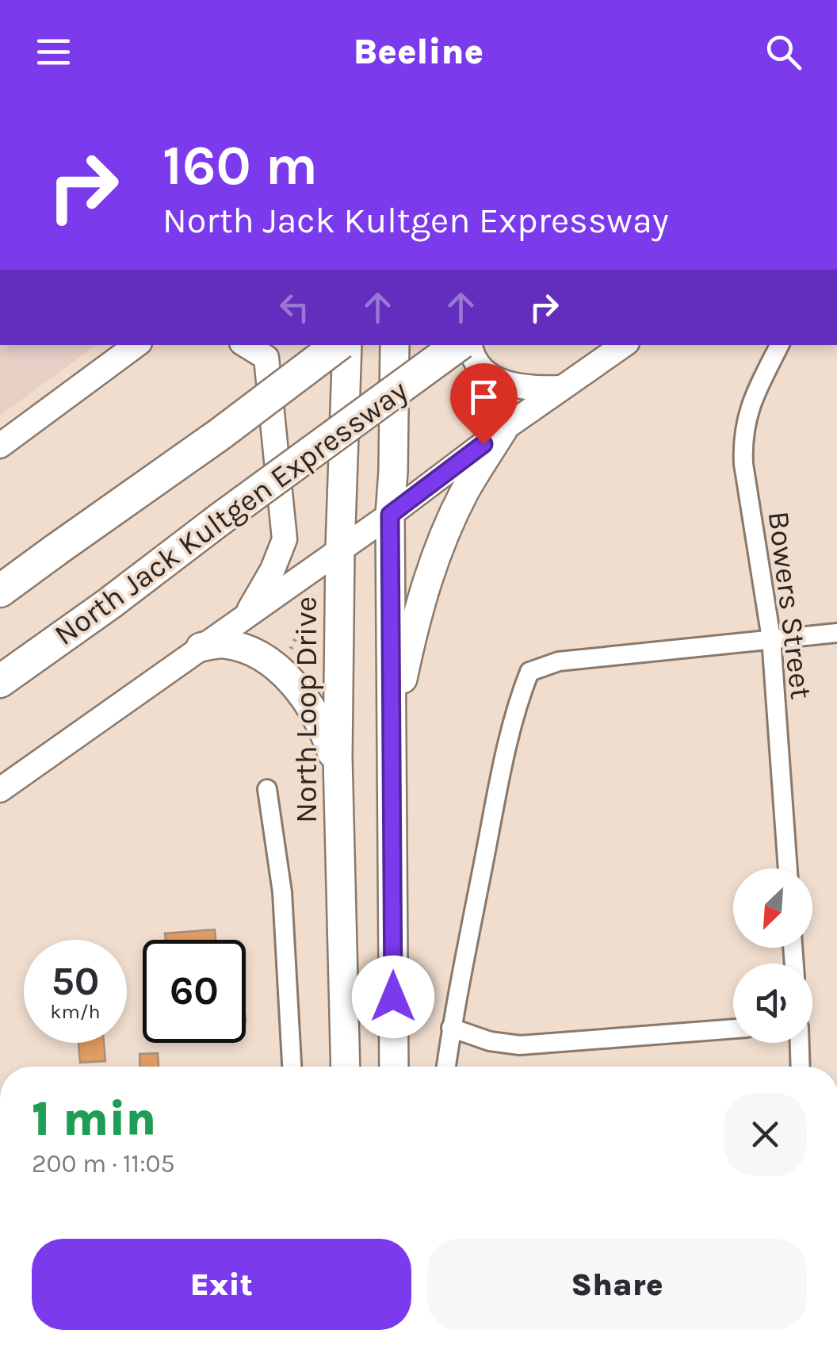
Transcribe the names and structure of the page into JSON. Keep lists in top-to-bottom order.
{
  "streets": {
    "highway": ["North Jack Kultgen Expressway"],
    "main road": ["North Loop Drive"],
    "street": ["Bowers Street"]
  },
  "north": "bottom left",
  "page": {
    "header": "Beeline",
    "turn": ["160 m", "North Jack Kultgen Expressway"],
    "speed": "50 km/h",
    "limit": "60",
    "heading": ["1 min", "200 m · 11:05"],
    "buttons": ["Exit", "Share"]
  }
}
